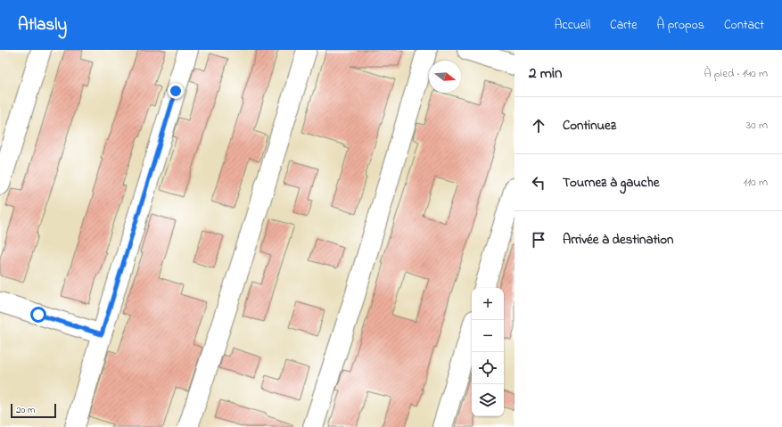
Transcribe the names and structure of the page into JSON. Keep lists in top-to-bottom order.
{
  "scale_bar": "20 m",
  "north": "right",
  "page": {
    "header": "Atlasly",
    "nav": [
      "Accueil",
      "Carte",
      "À propos",
      "Contact"
    ],
    "heading": ["2 min", "À pied · 140 m"],
    "list": [
      ["Continuez", "30 m"],
      ["Tournez à gauche", "110 m"],
      "Arrivée à destination"
    ],
    "map_buttons": ["+", "−"],
    "scale": "20 m"
  }
}
